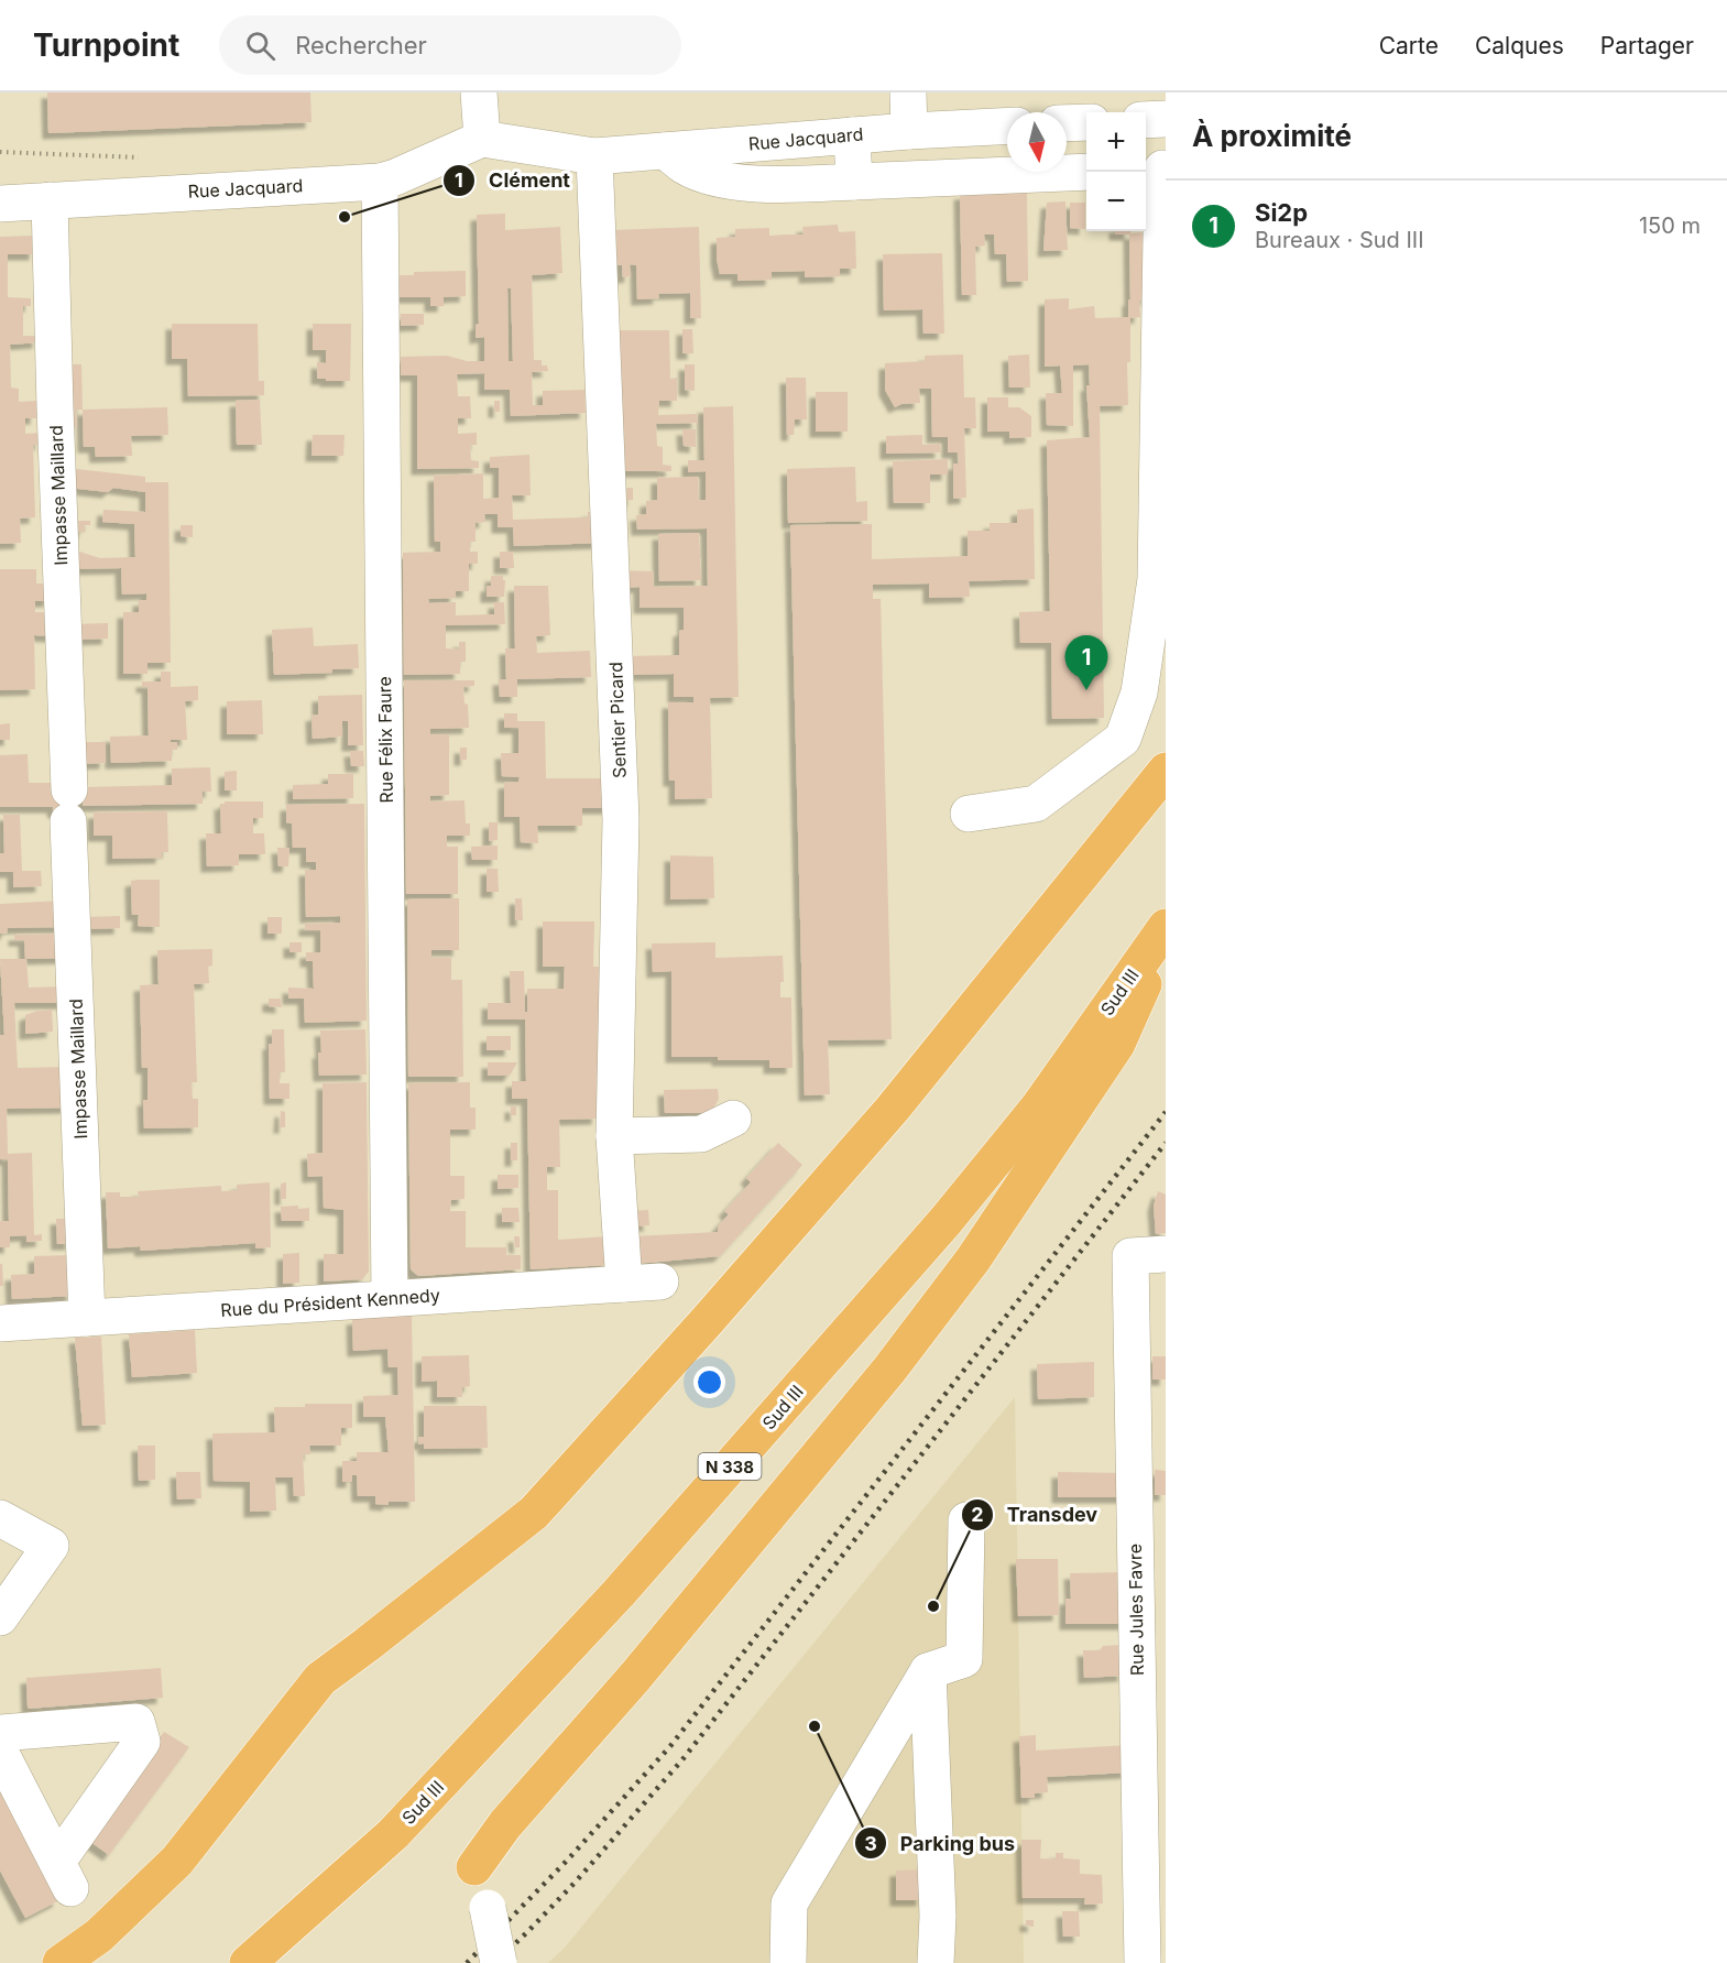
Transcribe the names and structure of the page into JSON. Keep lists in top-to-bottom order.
{
  "streets": {
    "highway": ["Sud III", "N 338"],
    "street": [
      "Rue Jacquard",
      "Impasse Maillard",
      "Sentier Picard",
      "Rue Félix Faure",
      "Rue du Président Kennedy",
      "Rue Jules Favre"
    ]
  },
  "crossings": [
    ["Rue Jacquard", "Impasse Maillard"],
    ["Rue Jacquard", "Sentier Picard"],
    ["Rue Jacquard", "Rue Félix Faure"],
    ["Impasse Maillard", "Rue du Président Kennedy"],
    ["Sentier Picard", "Rue du Président Kennedy"],
    ["Rue Félix Faure", "Rue du Président Kennedy"]
  ],
  "places": ["Clément", "Transdev", "Parking bus"],
  "north": "bottom",
  "page": {
    "header": "Turnpoint",
    "search": "Rechercher",
    "nav": ["Carte", "Calques", "Partager"],
    "heading": "À proximité",
    "map_buttons": ["+", "−"],
    "list": [
      {
        "mark": "1",
        "name": "Si2p",
        "note": "Bureaux · Sud III",
        "value": "150 m"
      }
    ],
    "pins": "1"
  }
}
